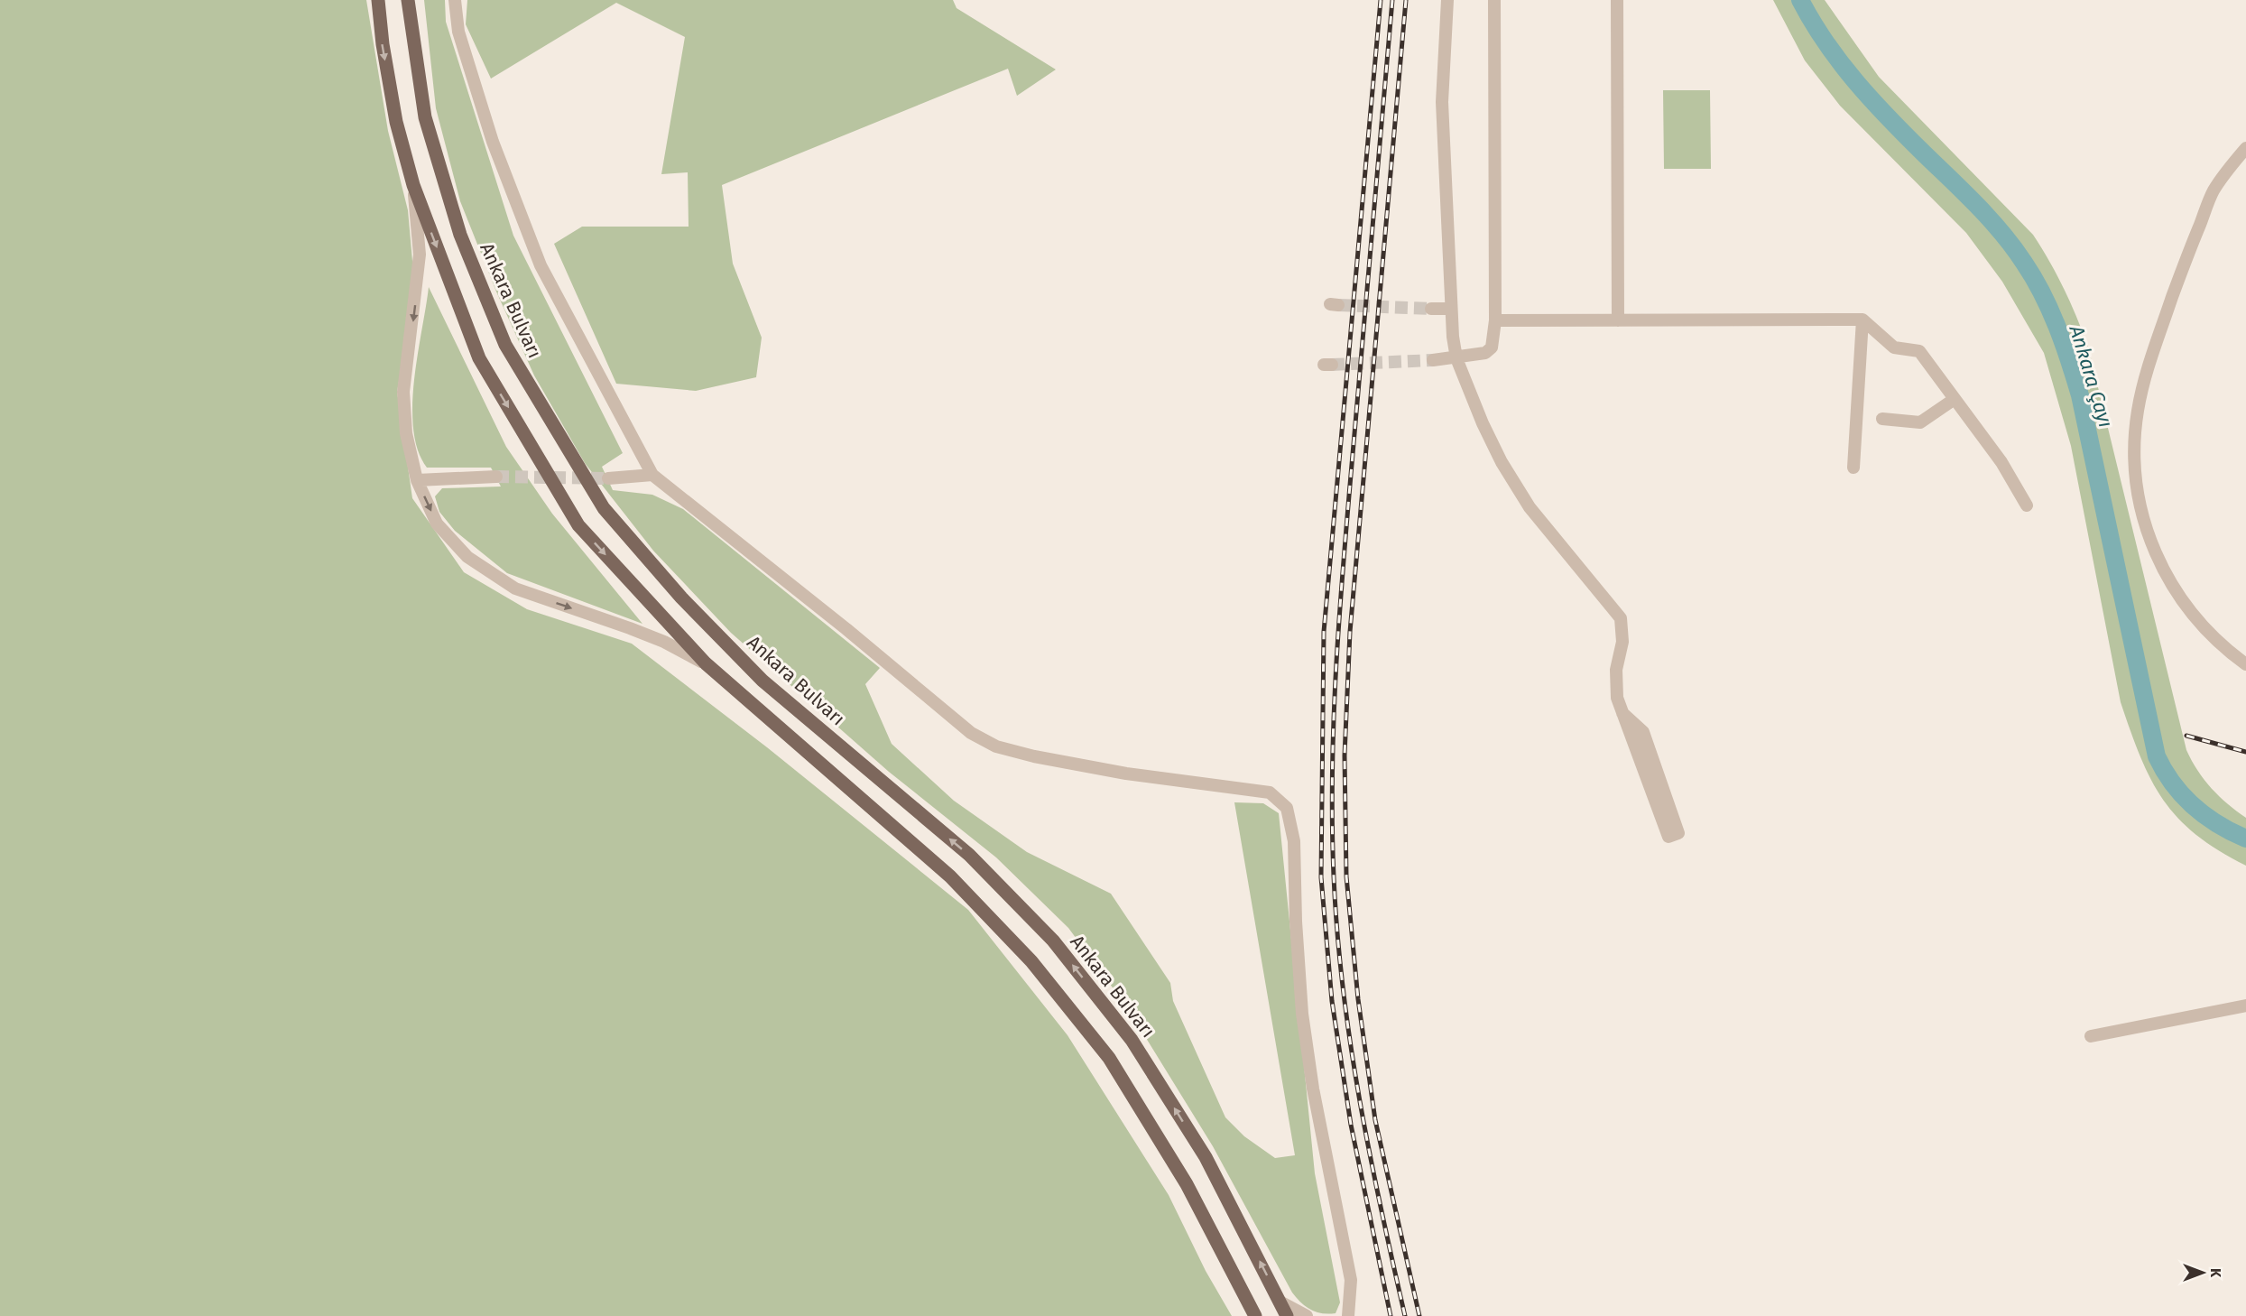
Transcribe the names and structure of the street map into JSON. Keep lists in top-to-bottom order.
{
  "streets": {
    "main road": ["Ankara Bulvarı"]
  },
  "water": ["Ankara Çayı"],
  "north": "right"
}
